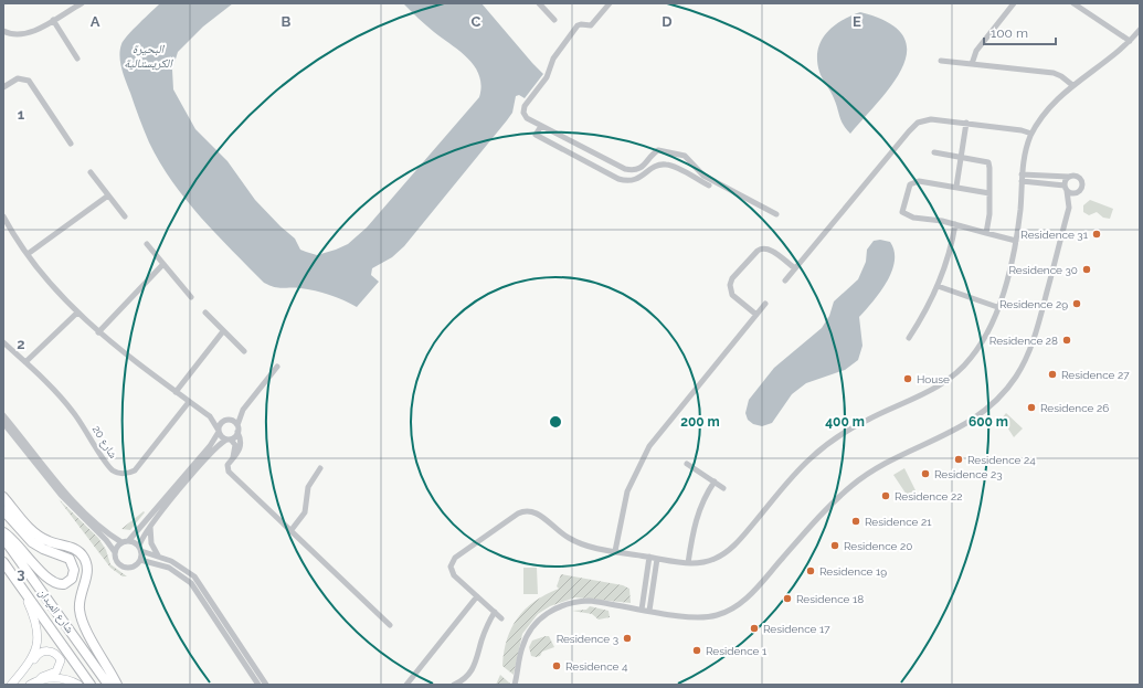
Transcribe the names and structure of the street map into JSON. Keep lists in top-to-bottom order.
{
  "streets": {
    "main road": ["شارع الميدان"],
    "street": ["شارع 20"]
  },
  "water": ["البحيرة الكريستالية"],
  "places": [
    "Residence 31",
    "Residence 30",
    "Residence 29",
    "Residence 28",
    "Residence 27",
    "House",
    "Residence 26",
    "Residence 24",
    "Residence 23",
    "Residence 22",
    "Residence 21",
    "Residence 20",
    "Residence 19",
    "Residence 18",
    "Residence 17",
    "Residence 3",
    "Residence 1",
    "Residence 4"
  ],
  "scale_bar": "100 m",
  "grid": {
    "columns": [
      "A",
      "B",
      "C",
      "D",
      "E"
    ],
    "rows": ["1", "2", "3"]
  },
  "rings": ["200 m", "400 m", "600 m"]
}
